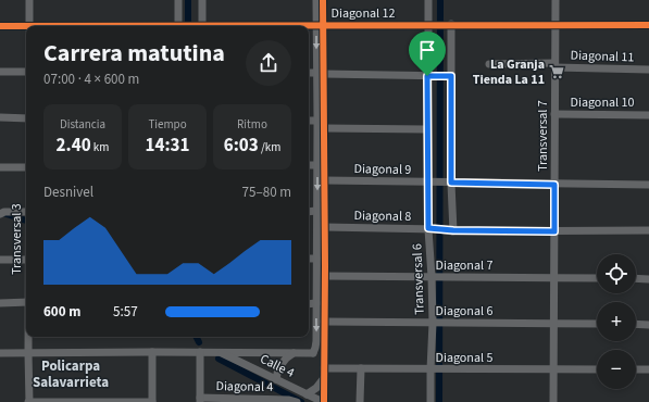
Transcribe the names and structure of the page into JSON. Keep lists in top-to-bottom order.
{
  "streets": {
    "street": [
      "Diagonal 12",
      "Diagonal 11",
      "Diagonal 10",
      "Transversal 7",
      "Diagonal 9",
      "Diagonal 8",
      "Transversal 3",
      "Diagonal 7",
      "Transversal 6",
      "Diagonal 6",
      "Diagonal 5",
      "Calle 4",
      "Diagonal 4"
    ]
  },
  "crossings": [
    ["Diagonal 12", "Transversal 7"],
    ["Diagonal 12", "Transversal 6"],
    ["Diagonal 11", "Transversal 7"],
    ["Diagonal 10", "Transversal 7"],
    ["Transversal 7", "Diagonal 9"],
    ["Transversal 7", "Diagonal 8"],
    ["Transversal 7", "Diagonal 7"],
    ["Transversal 7", "Diagonal 6"],
    ["Transversal 7", "Diagonal 5"],
    ["Diagonal 9", "Transversal 6"],
    ["Diagonal 8", "Transversal 6"],
    ["Diagonal 7", "Transversal 6"],
    ["Transversal 6", "Diagonal 6"],
    ["Transversal 6", "Diagonal 5"],
    ["Diagonal 5", "Calle 4"]
  ],
  "districts": ["Policarpa Salavarrieta"],
  "places": {
    "supermarket": ["La Granja Tienda La 11"]
  },
  "page": {
    "heading": ["Carrera matutina", "07:00 · 4 × 600 m"],
    "stats": [
      ["Distancia", "2.40 km"],
      ["Tiempo", "14:31"],
      ["Ritmo", "6:03 /km"]
    ],
    "chart": ["Desnivel", "75–80 m"],
    "map_buttons": ["+", "−"],
    "list": [
      {
        "name": "600 m",
        "note": "5:57"
      }
    ]
  }
}
